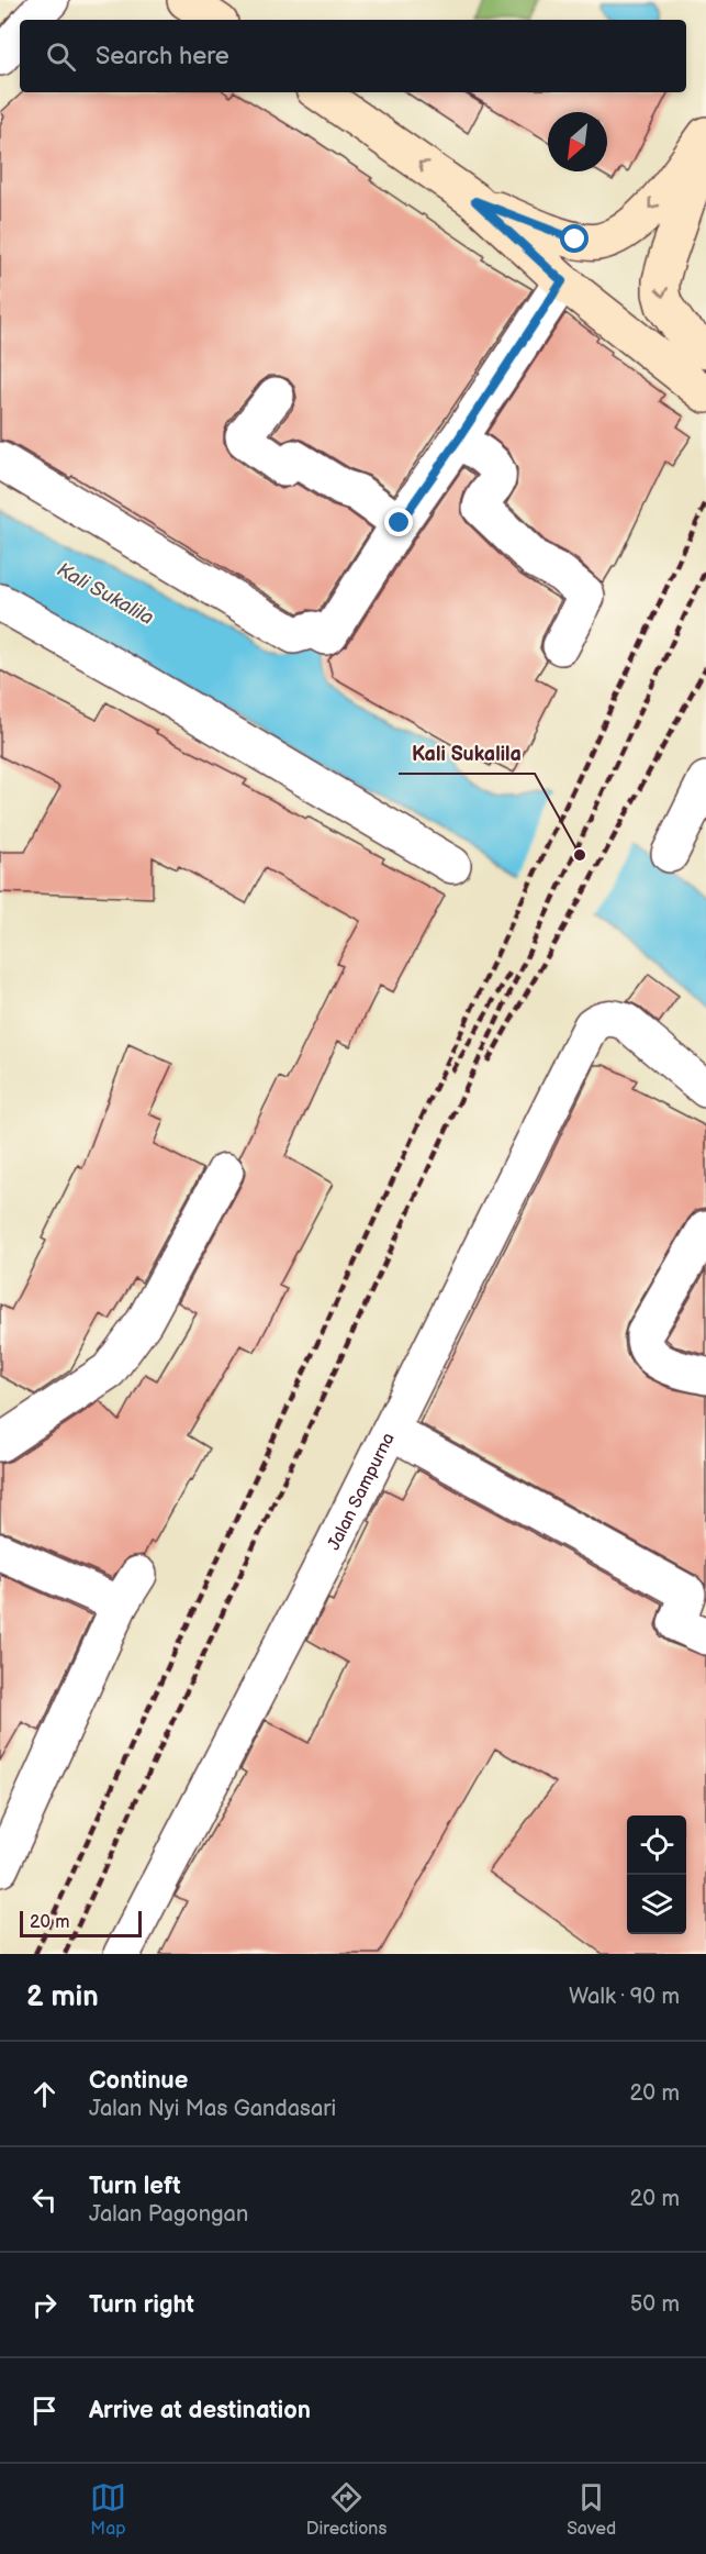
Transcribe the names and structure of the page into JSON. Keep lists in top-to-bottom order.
{
  "streets": {
    "street": ["Jalan Sampurna"]
  },
  "water": ["Kali Sukalila"],
  "places": ["Kali Sukalila"],
  "scale_bar": "20 m",
  "north": "bottom left",
  "page": {
    "search": "Search here",
    "scale": "20 m",
    "heading": ["2 min", "Walk · 90 m"],
    "list": [
      ["Continue", "Jalan Nyi Mas Gandasari", "20 m"],
      ["Turn left", "Jalan Pagongan", "20 m"],
      ["Turn right", "50 m"],
      "Arrive at destination"
    ],
    "nav": ["Map", "Directions", "Saved"]
  }
}
